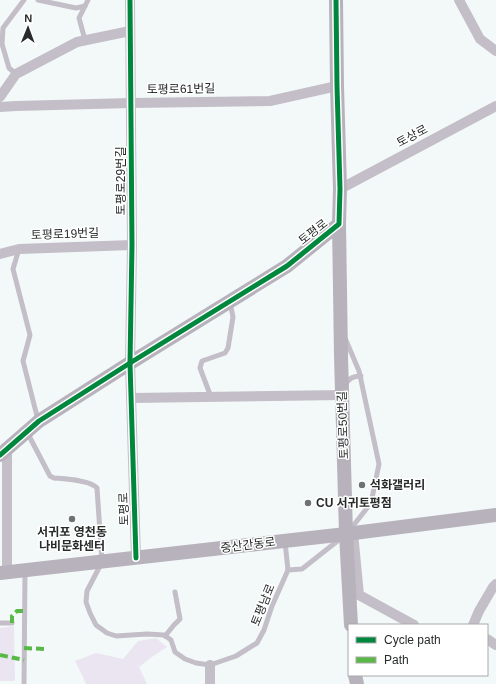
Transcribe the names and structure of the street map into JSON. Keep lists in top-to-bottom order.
{
  "streets": {
    "street": [
      "토평로61번길",
      "토상로",
      "토평로29번길",
      "토평로",
      "토평로19번길",
      "토평로50번길",
      "중산간동로"
    ],
    "lane": ["토평남로"]
  },
  "crossings": [
    ["토평로61번길", "토평로29번길"],
    ["토평로61번길", "토평로"],
    ["토상로", "토평로"],
    ["토평로29번길", "토평로"],
    ["토평로29번길", "토평로19번길"],
    ["토평로", "토평로50번길"],
    ["토평로", "중산간동로"],
    ["토평로50번길", "중산간동로"],
    ["중산간동로", "토평남로"]
  ],
  "places": ["석화갤러리", "CU 서귀토평점", "서귀포 영천동 나비문화센터"],
  "legend": ["Cycle path", "Path"],
  "north": "top"
}
